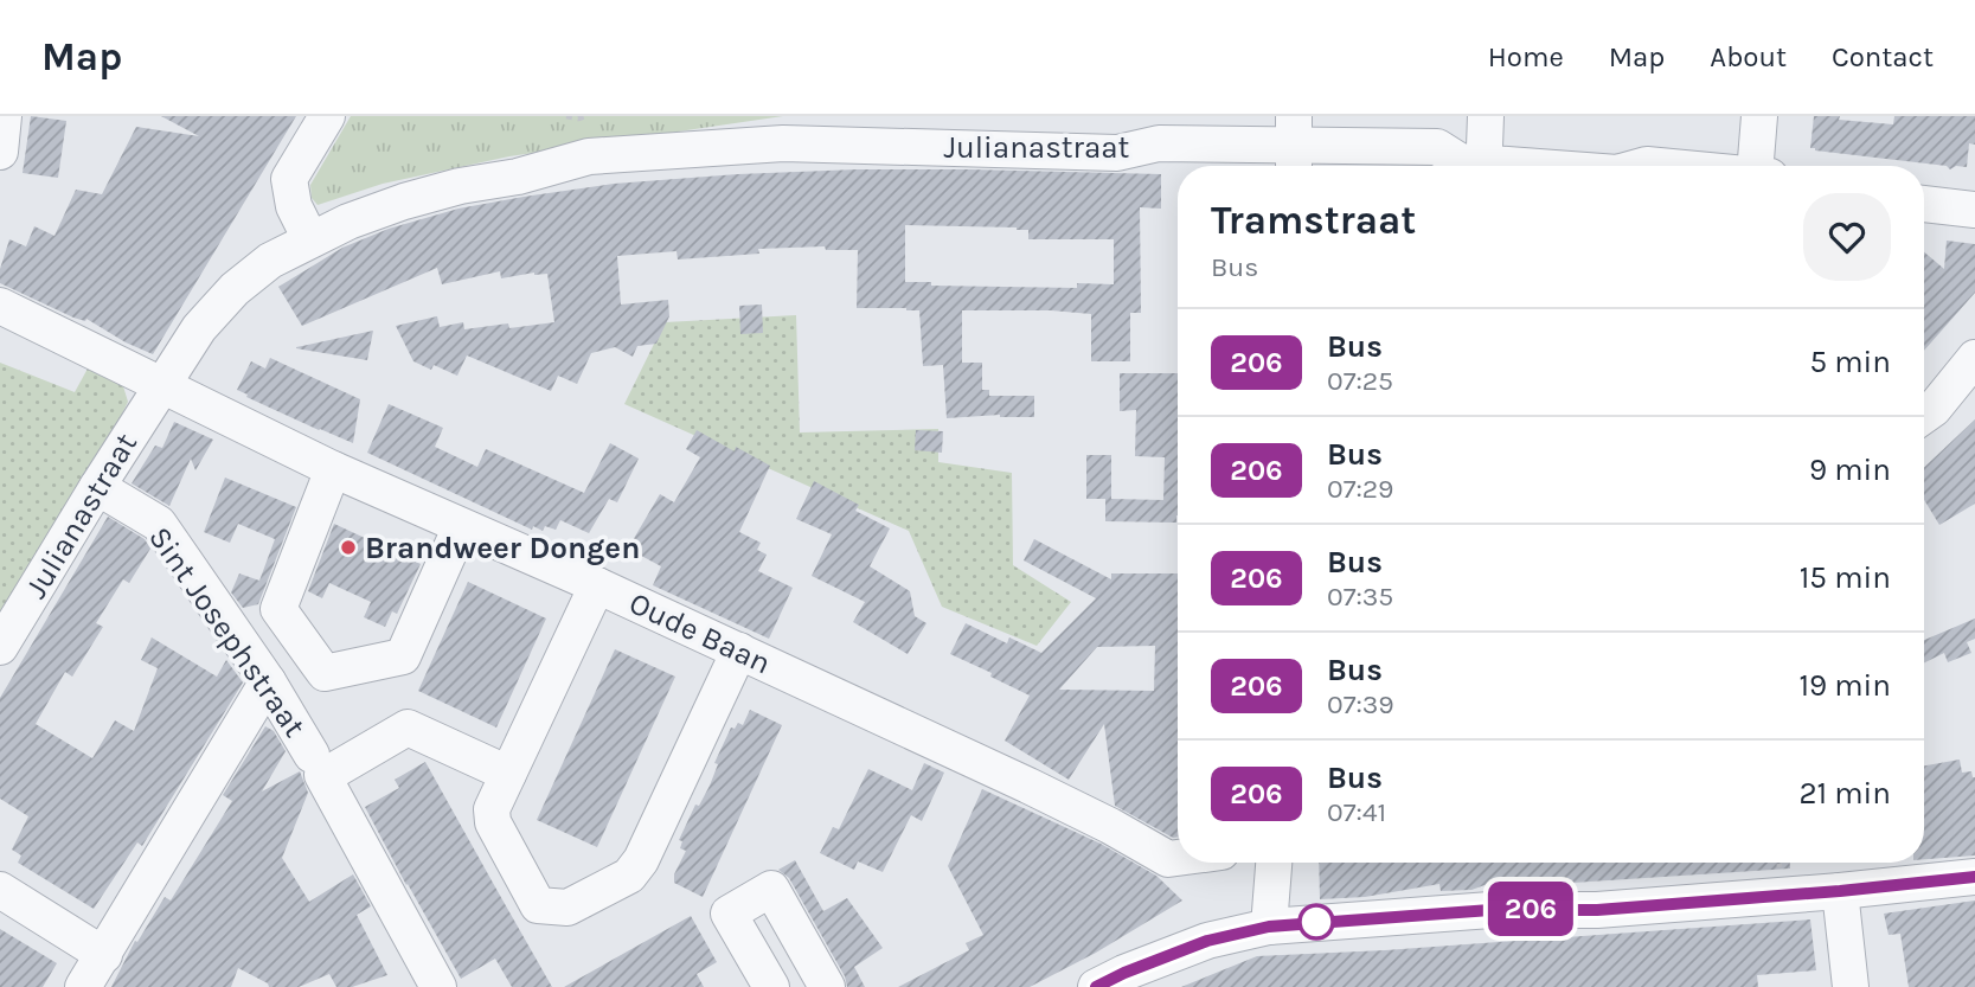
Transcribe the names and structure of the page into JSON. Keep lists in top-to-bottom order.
{
  "streets": {
    "street": ["Julianastraat", "Sint Josephstraat", "Oude Baan"]
  },
  "crossings": [
    ["Julianastraat", "Sint Josephstraat"],
    ["Julianastraat", "Oude Baan"]
  ],
  "places": ["Brandweer Dongen"],
  "lines": ["bus line 206"],
  "page": {
    "header": "Map",
    "nav": [
      "Home",
      "Map",
      "About",
      "Contact"
    ],
    "on_map": "206",
    "heading": ["Tramstraat", "Bus"],
    "list": [
      {
        "mark": "206",
        "name": "Bus",
        "note": "07:25",
        "value": "5 min"
      },
      {
        "mark": "206",
        "name": "Bus",
        "note": "07:29",
        "value": "9 min"
      },
      {
        "mark": "206",
        "name": "Bus",
        "note": "07:35",
        "value": "15 min"
      },
      {
        "mark": "206",
        "name": "Bus",
        "note": "07:39",
        "value": "19 min"
      },
      {
        "mark": "206",
        "name": "Bus",
        "note": "07:41",
        "value": "21 min"
      }
    ]
  }
}
